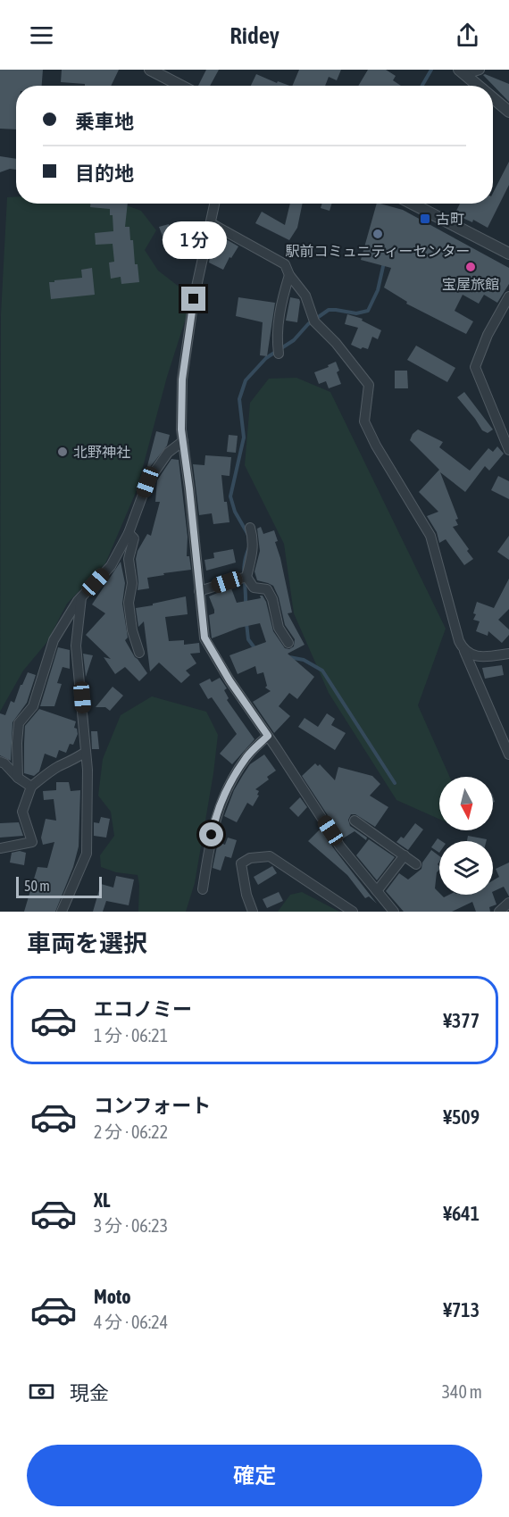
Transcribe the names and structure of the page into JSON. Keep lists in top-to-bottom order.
{
  "places": {
    "transit": ["古町"],
    "other": ["駅前コミュニティーセンター", "宝屋旅館", "北野神社"]
  },
  "scale_bar": "50 m",
  "north": "bottom",
  "page": {
    "header": "Ridey",
    "banner": ["乗車地", "目的地"],
    "bubble": "1 分",
    "scale": "50 m",
    "heading": "車両を選択",
    "list": [
      {
        "name": "エコノミー",
        "note": "1 分 · 06:21",
        "value": "¥377"
      },
      {
        "name": "コンフォート",
        "note": "2 分 · 06:22",
        "value": "¥509"
      },
      {
        "name": "XL",
        "note": "3 分 · 06:23",
        "value": "¥641"
      },
      {
        "name": "Moto",
        "note": "4 分 · 06:24",
        "value": "¥713"
      }
    ],
    "pay": ["現金", "340 m"],
    "buttons": "確定"
  }
}
